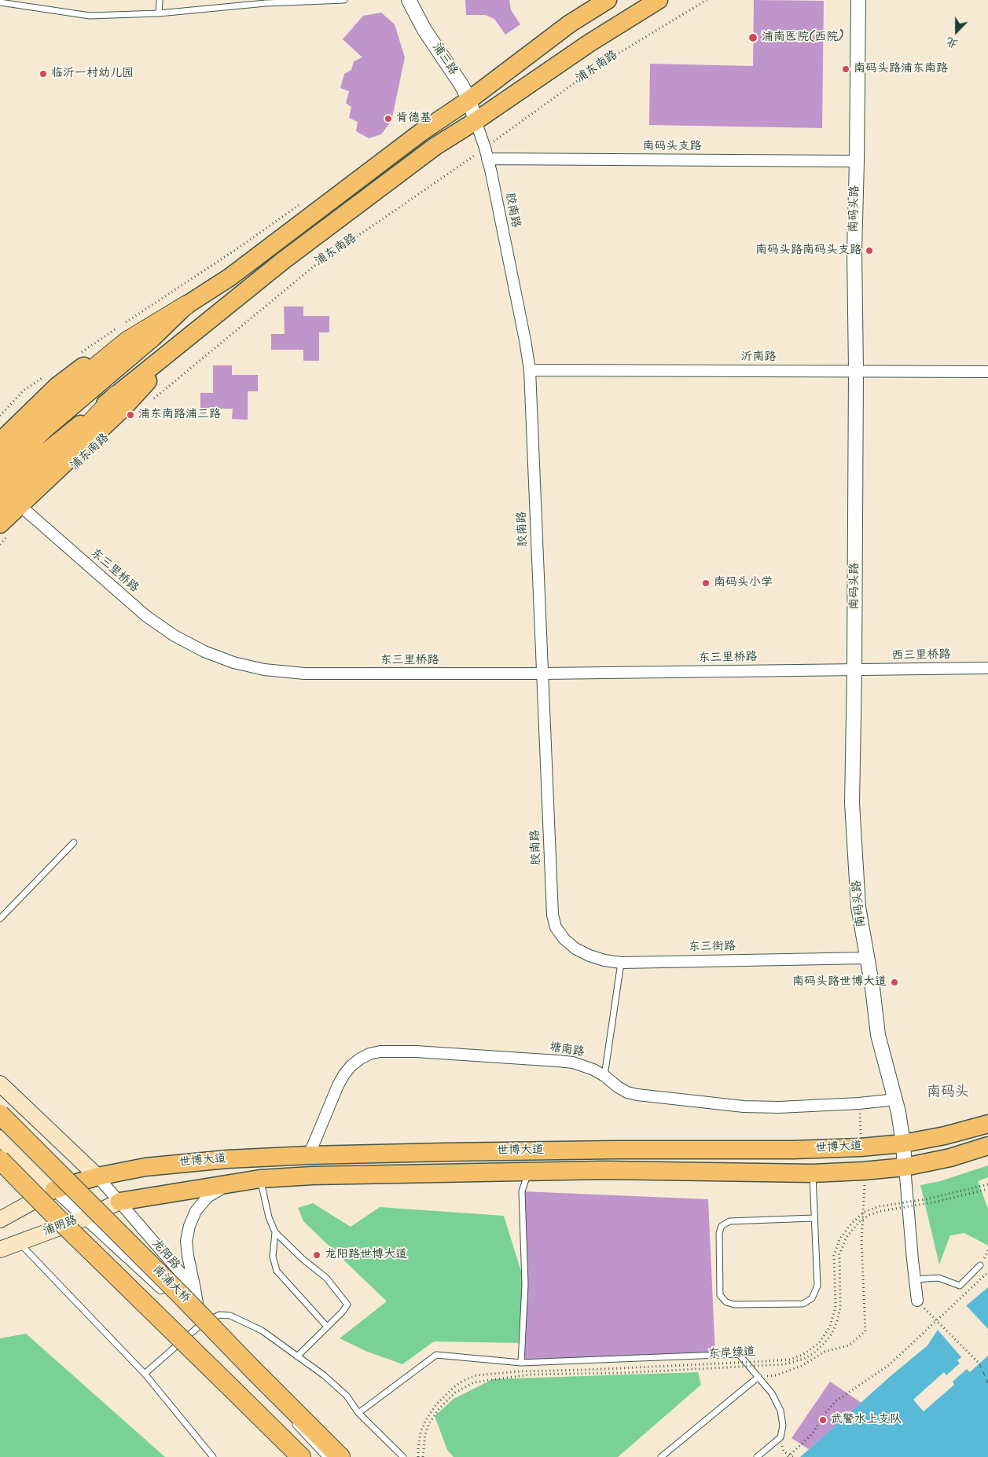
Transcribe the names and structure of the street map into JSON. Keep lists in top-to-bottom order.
{
  "streets": {
    "highway": ["南浦大桥"],
    "main road": [
      "浦东南路",
      "世博大道",
      "浦明路",
      "龙阳路"
    ],
    "street": [
      "浦三路",
      "南码头支路",
      "南码头路",
      "胶南路",
      "沂南路",
      "东三里桥路",
      "西三里桥路",
      "东三街路",
      "塘南路"
    ],
    "path": ["东岸绿道"]
  },
  "crossings": [
    ["浦三路", "浦东南路"],
    ["浦三路", "胶南路"],
    ["浦东南路", "胶南路"],
    ["浦东南路", "东三里桥路"],
    ["南码头支路", "南码头路"],
    ["南码头支路", "胶南路"],
    ["南码头路", "沂南路"],
    ["南码头路", "东三里桥路"],
    ["南码头路", "西三里桥路"],
    ["南码头路", "东三街路"],
    ["南码头路", "塘南路"],
    ["南码头路", "世博大道"],
    ["胶南路", "沂南路"],
    ["胶南路", "东三里桥路"],
    ["胶南路", "东三街路"],
    ["东三里桥路", "西三里桥路"],
    ["塘南路", "世博大道"],
    ["世博大道", "浦明路"],
    ["世博大道", "龙阳路"],
    ["浦明路", "龙阳路"]
  ],
  "districts": ["南码头"],
  "places": [
    "浦南医院(西院)",
    "南码头路浦东南路",
    "临沂一村幼儿园",
    "肯德基",
    "南码头路南码头支路",
    "浦东南路浦三路",
    "南码头小学",
    "南码头路世博大道",
    "龙阳路世博大道",
    "武警水上支队"
  ],
  "north": "bottom"
}
